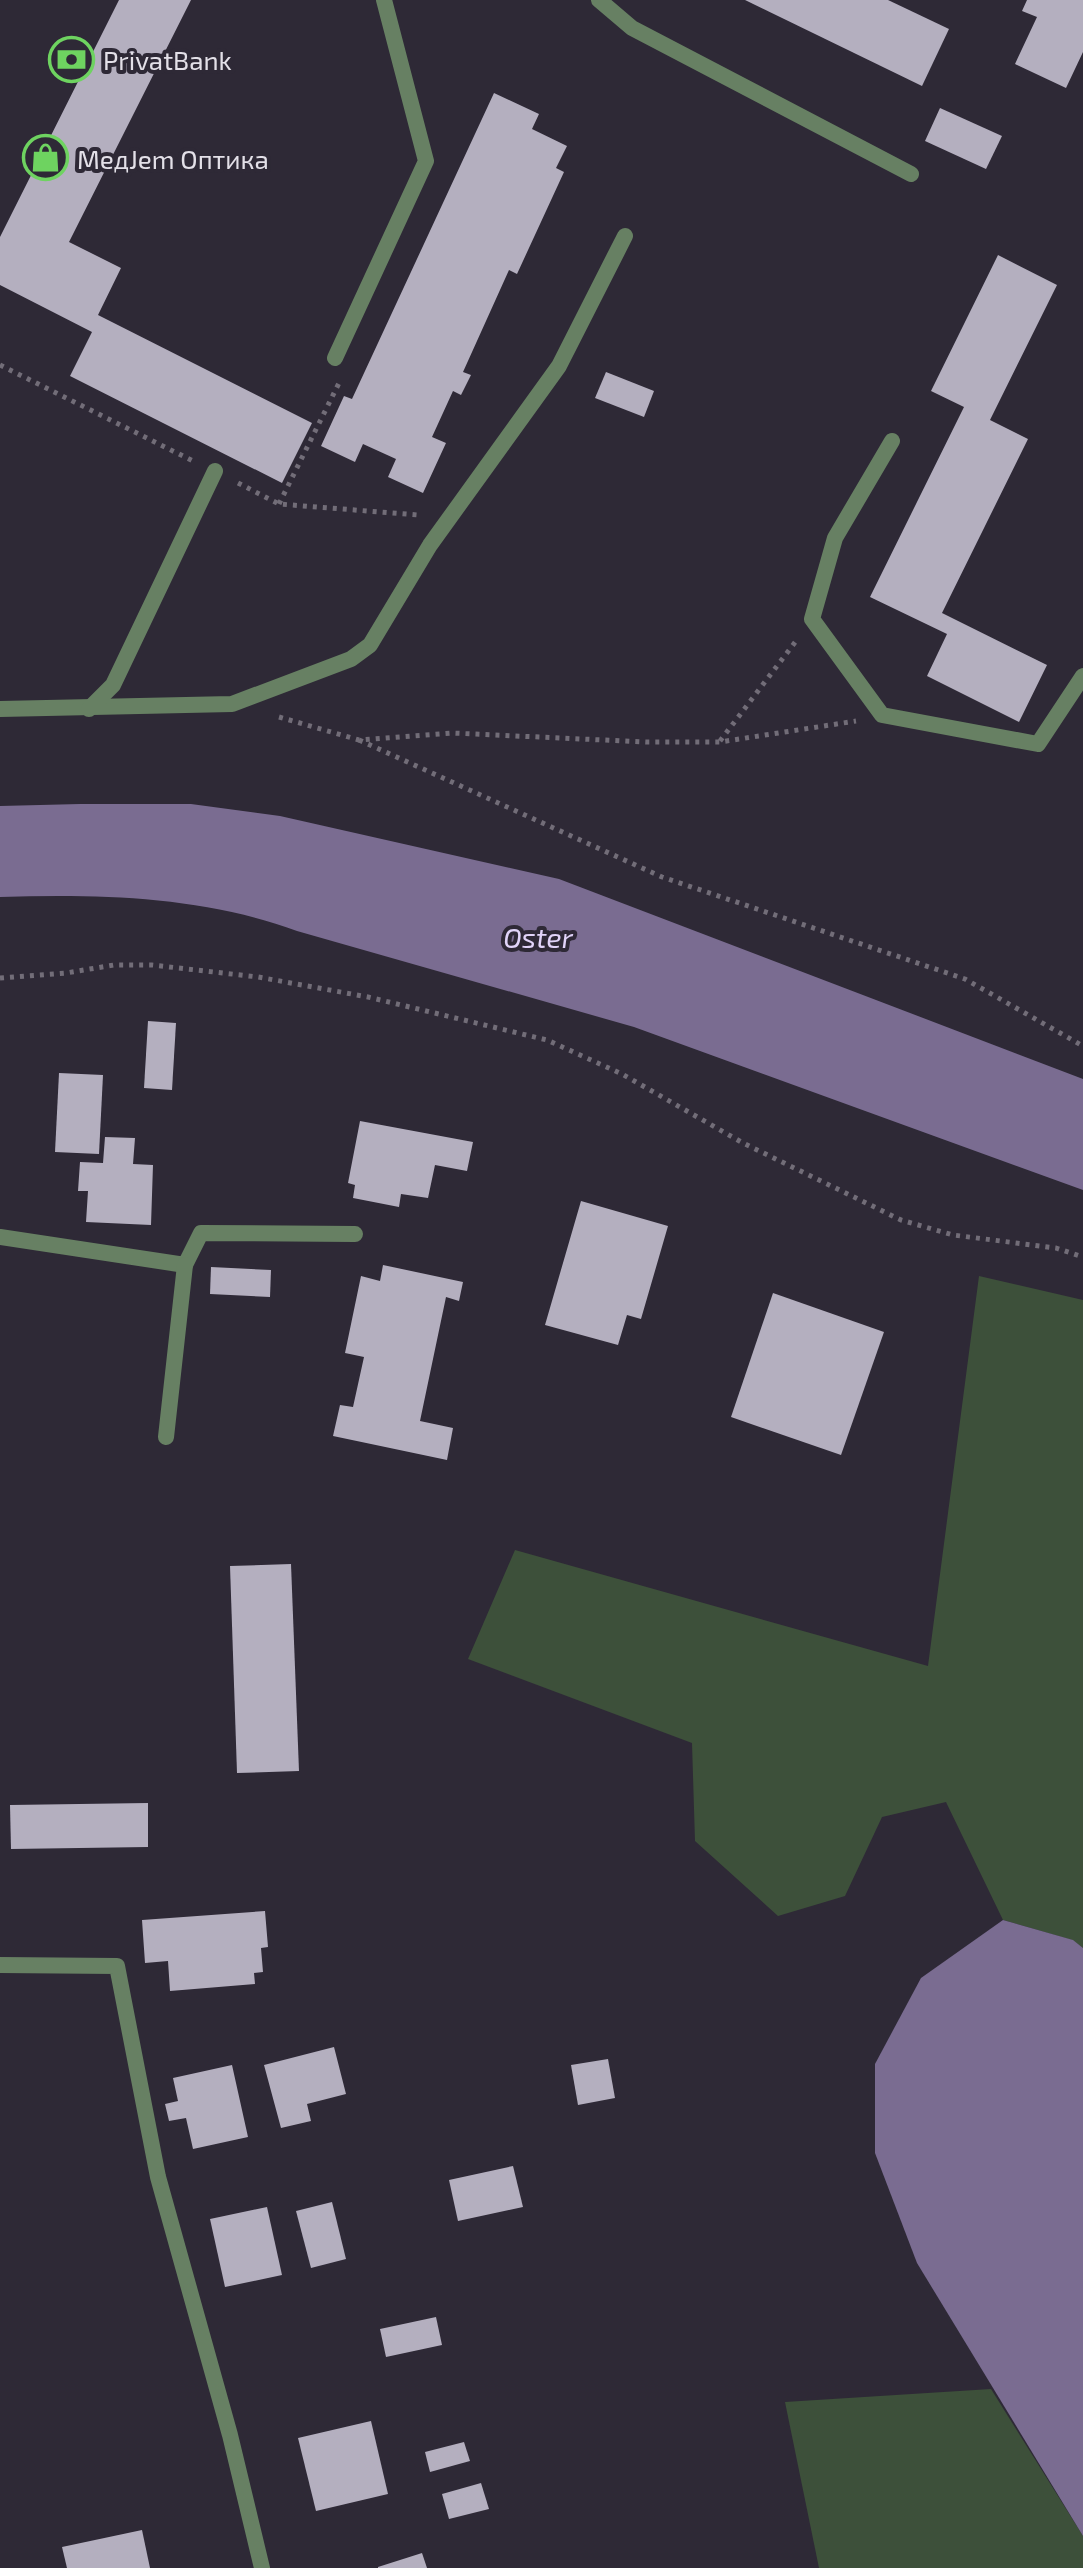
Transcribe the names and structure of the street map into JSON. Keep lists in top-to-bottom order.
{
  "water": ["Oster"],
  "places": {
    "bank": ["PrivatBank"],
    "shop": ["МедJem Оптика"]
  }
}
